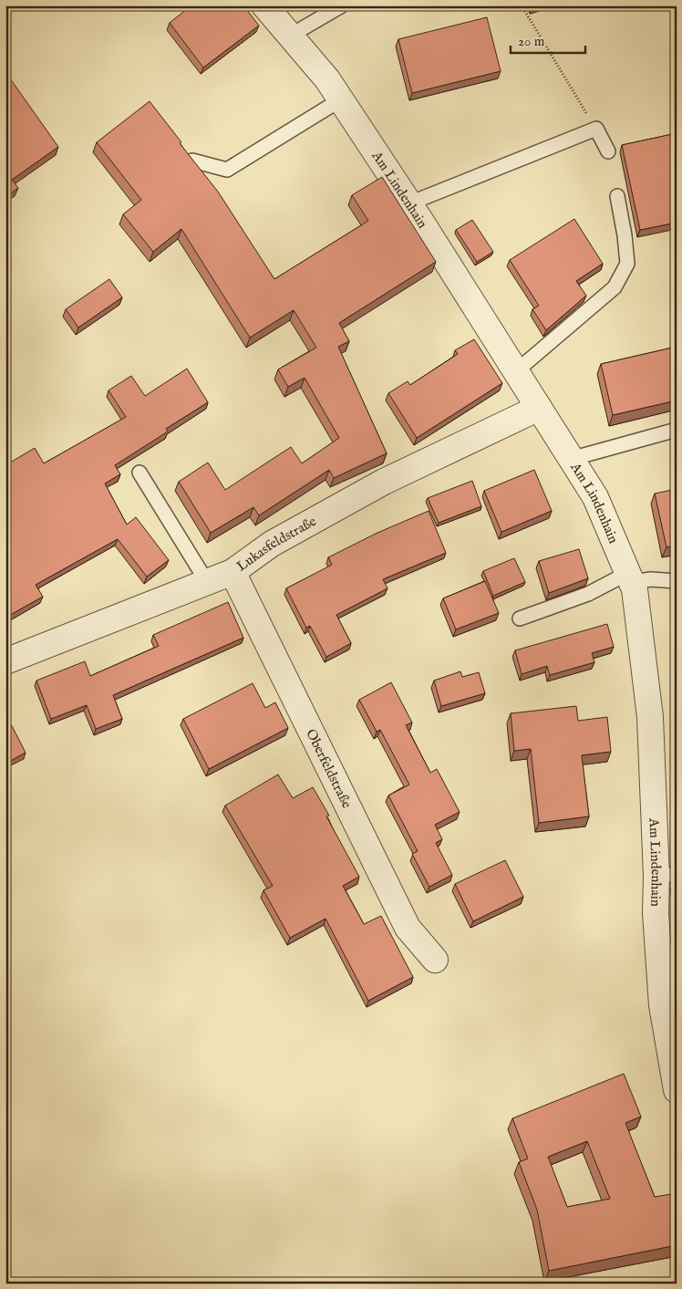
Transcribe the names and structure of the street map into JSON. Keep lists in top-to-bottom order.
{
  "streets": {
    "street": ["Am Lindenhain", "Lukasfeldstraße", "Oberfeldstraße"]
  },
  "crossings": [
    ["Am Lindenhain", "Lukasfeldstraße"],
    ["Lukasfeldstraße", "Oberfeldstraße"]
  ],
  "scale_bar": "20 m"
}
